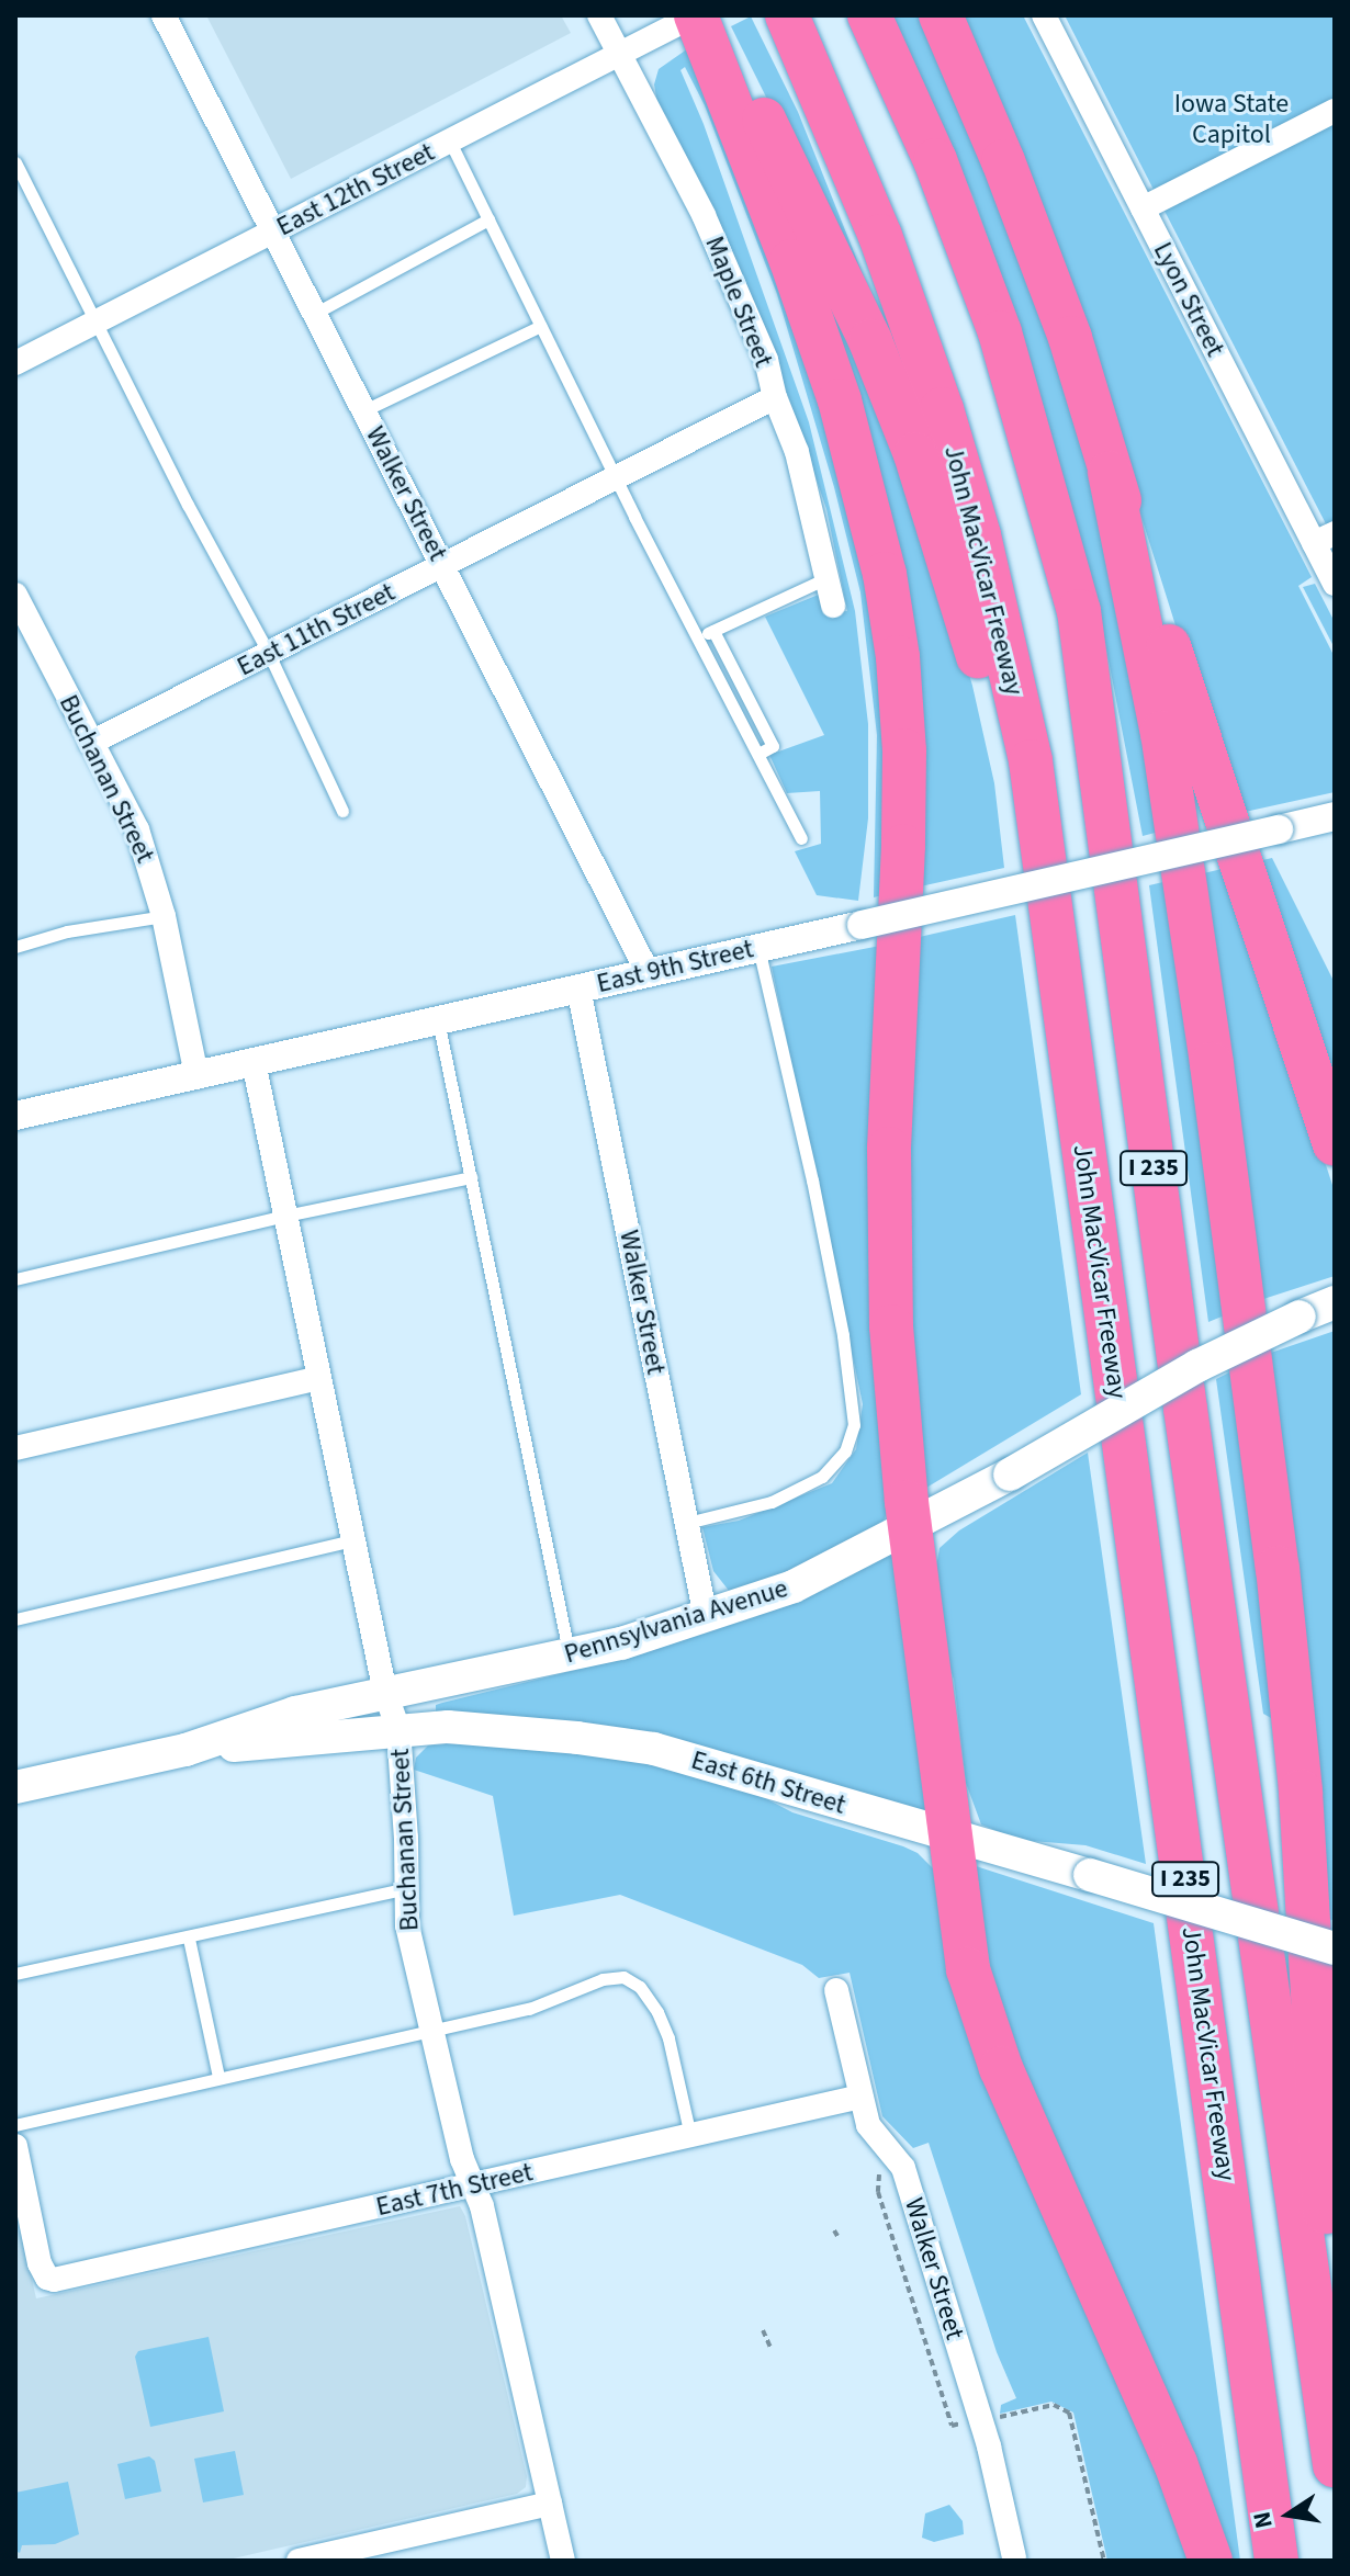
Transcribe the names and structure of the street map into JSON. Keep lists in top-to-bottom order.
{
  "streets": {
    "highway": ["John MacVicar Freeway", "I 235"],
    "main road": ["Pennsylvania Avenue", "East 6th Street"],
    "street": [
      "East 12th Street",
      "Lyon Street",
      "Maple Street",
      "Walker Street",
      "East 11th Street",
      "Buchanan Street",
      "East 9th Street",
      "East 7th Street"
    ]
  },
  "crossings": [
    ["East 12th Street", "Maple Street"],
    ["East 12th Street", "Walker Street"],
    ["Maple Street", "East 11th Street"],
    ["Walker Street", "East 11th Street"],
    ["Walker Street", "East 9th Street"],
    ["Walker Street", "Pennsylvania Avenue"],
    ["Walker Street", "East 7th Street"],
    ["East 11th Street", "Buchanan Street"],
    ["Buchanan Street", "East 9th Street"],
    ["Buchanan Street", "Pennsylvania Avenue"],
    ["Buchanan Street", "East 6th Street"],
    ["Buchanan Street", "East 7th Street"],
    ["Pennsylvania Avenue", "East 6th Street"]
  ],
  "parks": ["Iowa State Capitol"],
  "north": "left"
}
